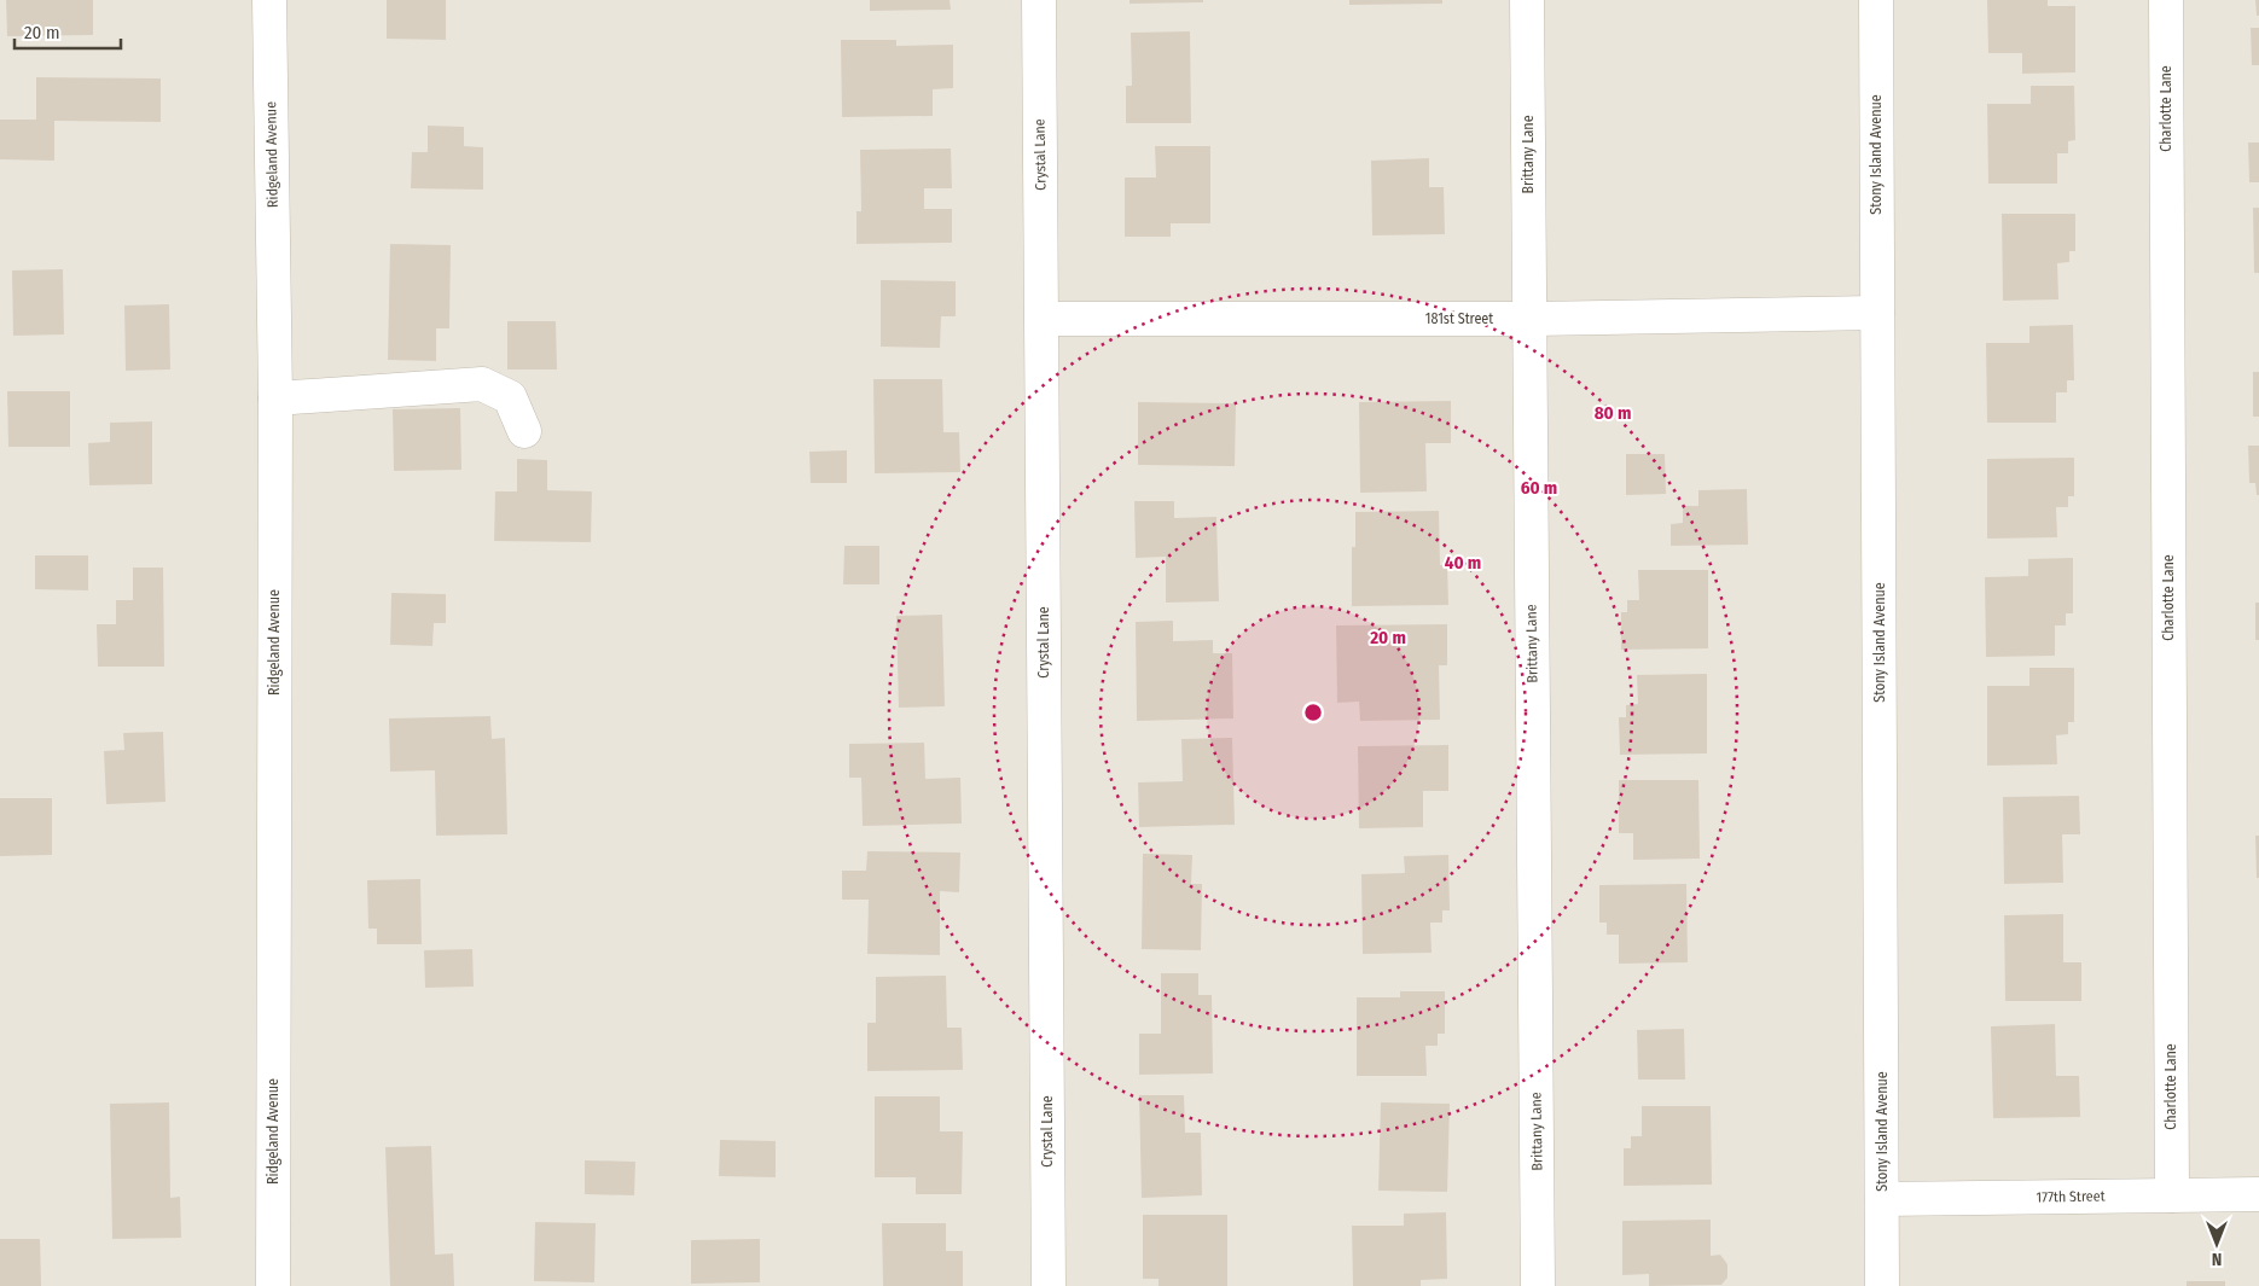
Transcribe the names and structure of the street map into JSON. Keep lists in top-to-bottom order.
{
  "streets": {
    "street": [
      "Charlotte Lane",
      "Ridgeland Avenue",
      "Crystal Lane",
      "Brittany Lane",
      "Stony Island Avenue",
      "181st Street",
      "177th Street"
    ]
  },
  "crossings": [
    ["Charlotte Lane", "177th Street"],
    ["Crystal Lane", "181st Street"],
    ["Brittany Lane", "181st Street"],
    ["Stony Island Avenue", "181st Street"],
    ["Stony Island Avenue", "177th Street"]
  ],
  "scale_bar": "20 m",
  "north": "bottom",
  "rings": [
    "80 m",
    "60 m",
    "40 m",
    "20 m"
  ]
}
